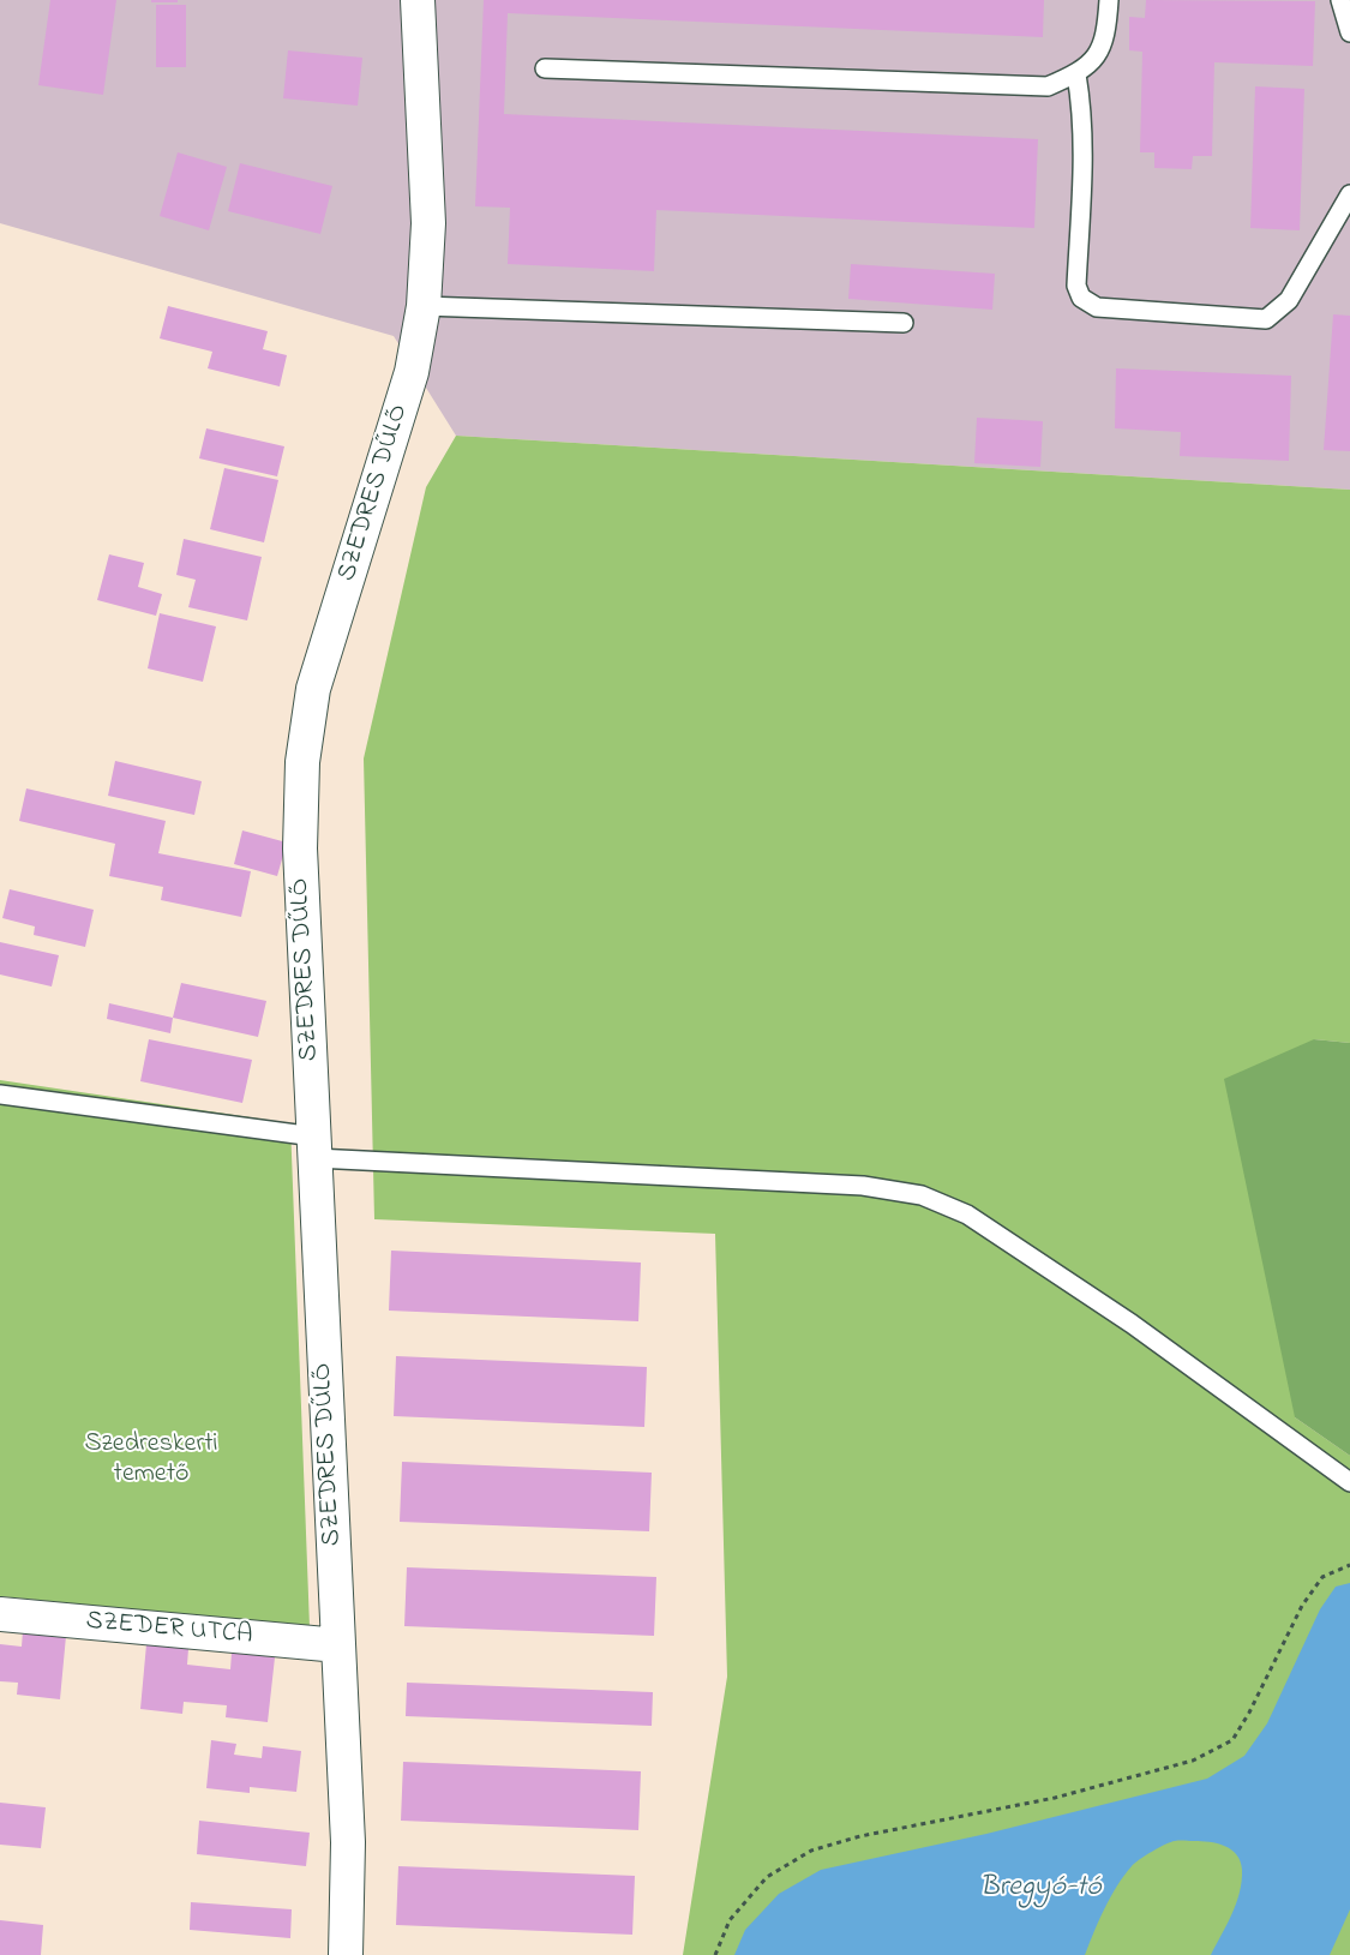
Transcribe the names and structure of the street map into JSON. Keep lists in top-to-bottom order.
{
  "streets": {
    "street": ["SZEDRES DŰLŐ", "SZEDER UTCA"]
  },
  "crossings": [
    ["SZEDRES DŰLŐ", "SZEDER UTCA"]
  ],
  "water": ["Bregyó-tó"],
  "parks": ["Szedreskerti temető"]
}
